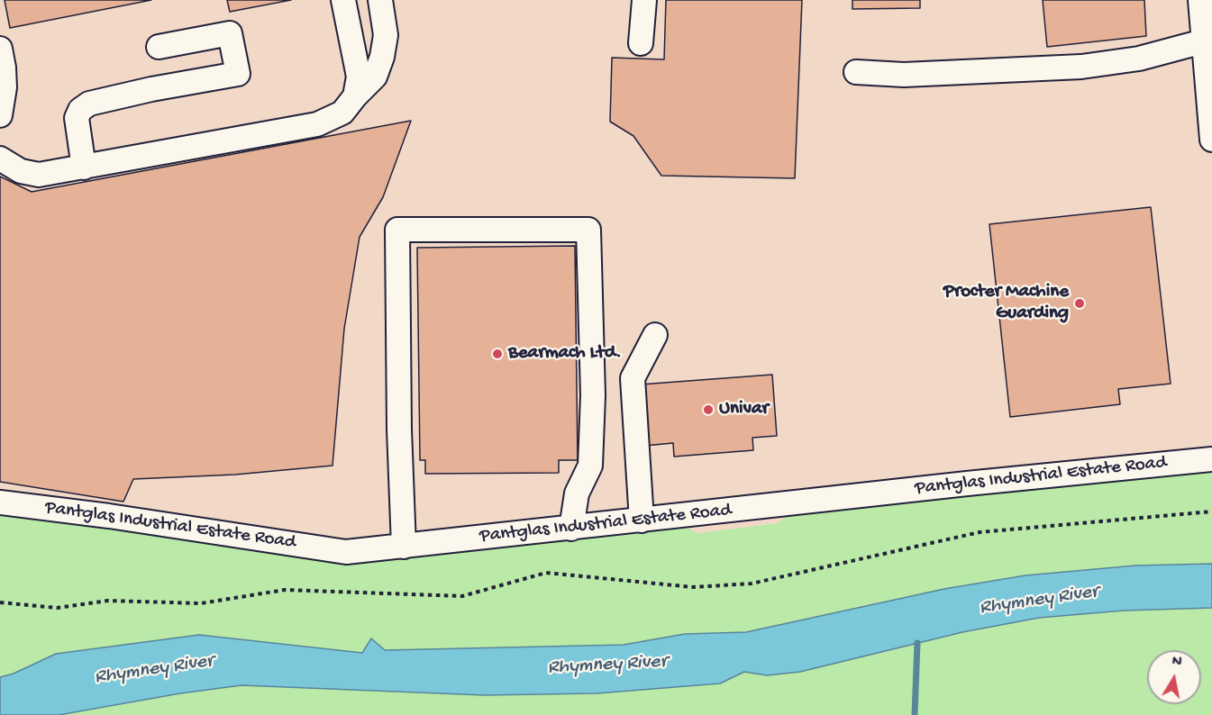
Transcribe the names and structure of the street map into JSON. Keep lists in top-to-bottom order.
{
  "streets": {
    "street": ["Pantglas Industrial Estate Road"]
  },
  "water": ["Rhymney River"],
  "places": ["Procter Machine Guarding", "Bearmach Ltd.", "Univar"],
  "north": "top"
}
